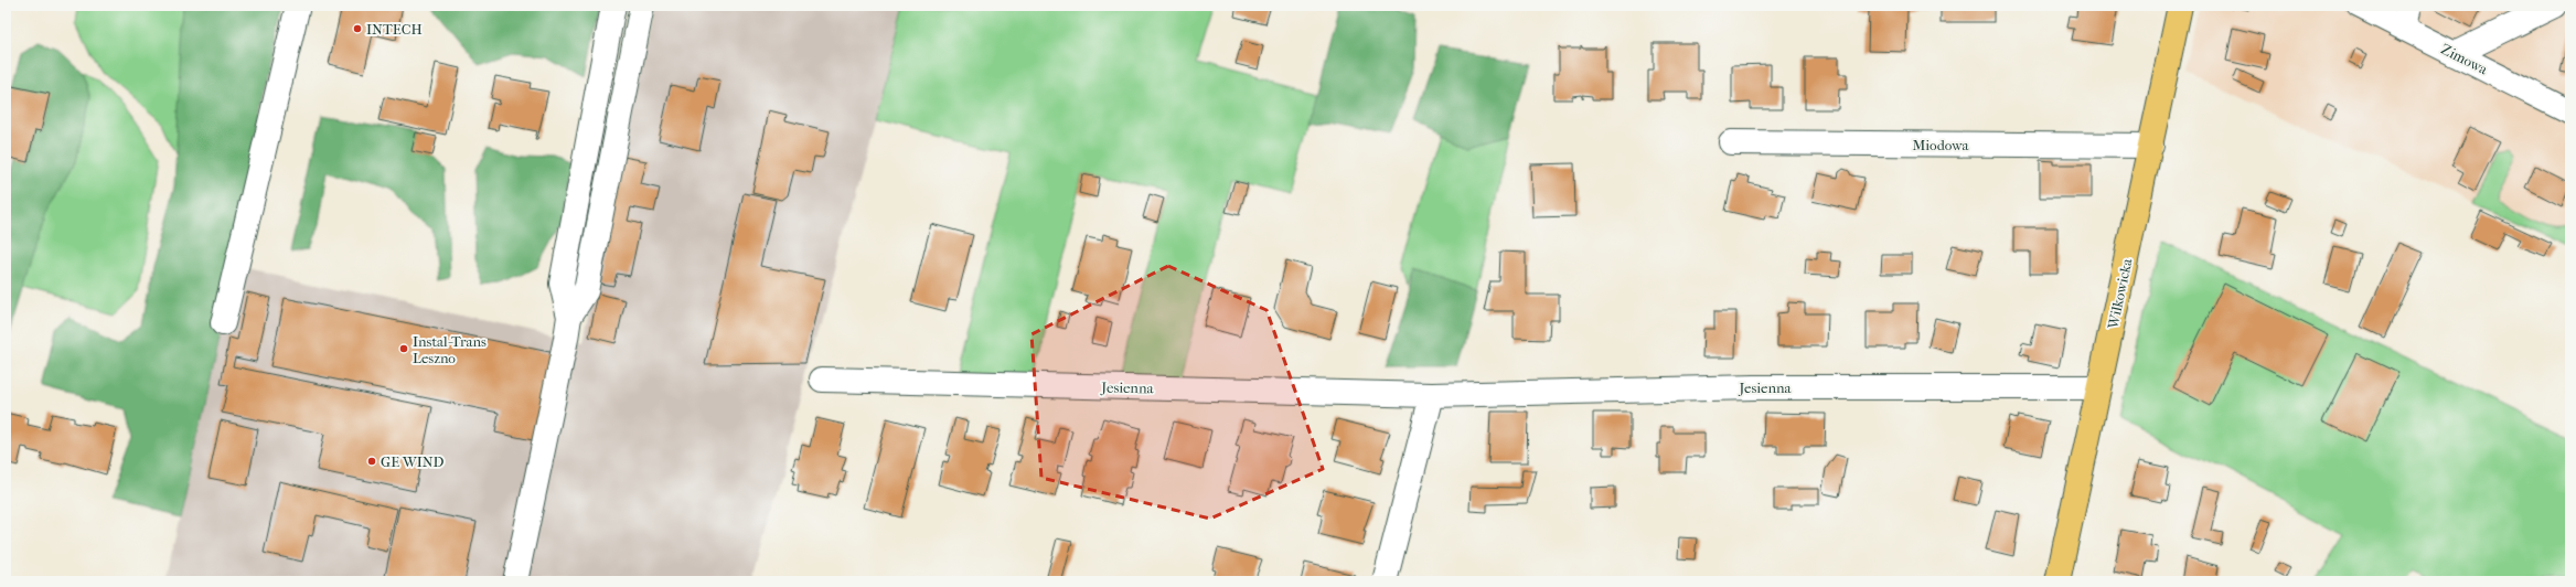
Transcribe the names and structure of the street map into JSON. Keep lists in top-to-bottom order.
{
  "streets": {
    "main road": ["Wilkowicka"],
    "street": ["Zimowa", "Miodowa", "Jesienna"]
  },
  "crossings": [
    ["Miodowa", "Wilkowicka"],
    ["Wilkowicka", "Jesienna"]
  ],
  "places": ["INTECH", "Instal-Trans Leszno", "GE WIND"]
}
